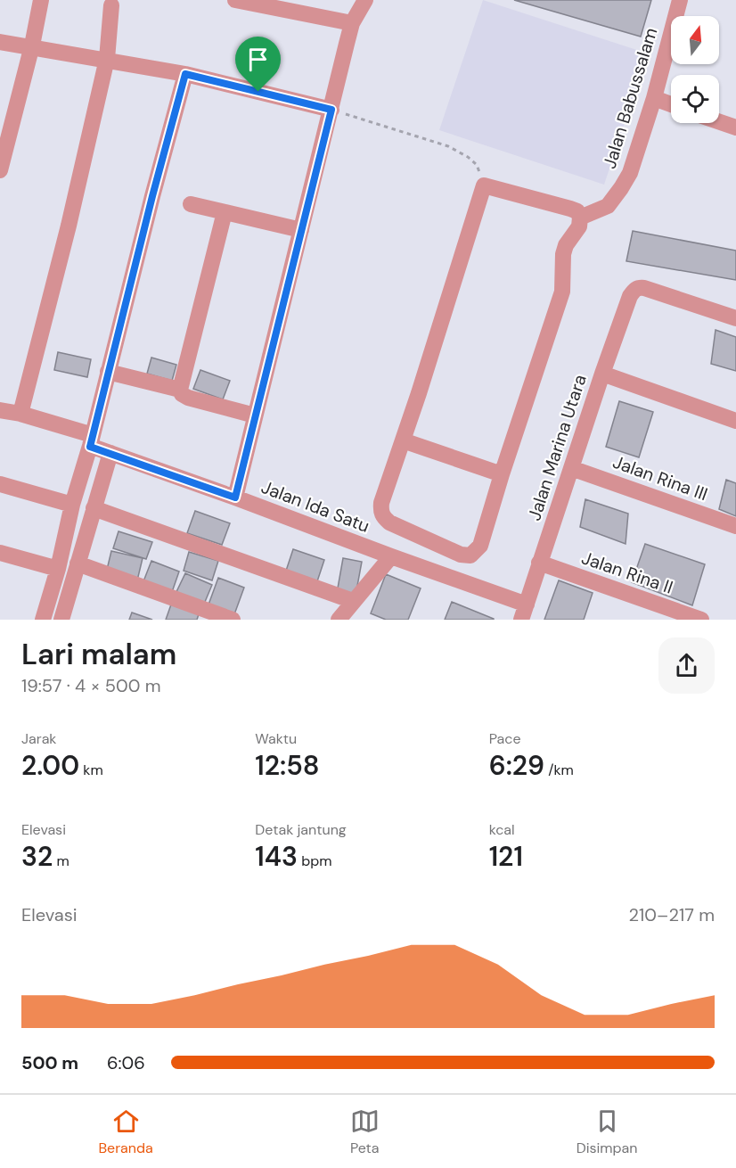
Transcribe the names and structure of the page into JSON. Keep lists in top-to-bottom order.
{
  "streets": {
    "street": [
      "Jalan Babussalam",
      "Jalan Marina Utara",
      "Jalan Rina III",
      "Jalan Ida Satu",
      "Jalan Rina II"
    ]
  },
  "crossings": [
    ["Jalan Marina Utara", "Jalan Rina III"],
    ["Jalan Marina Utara", "Jalan Ida Satu"],
    ["Jalan Marina Utara", "Jalan Rina II"]
  ],
  "north": "top",
  "page": {
    "heading": ["Lari malam", "19:57 · 4 × 500 m"],
    "stats": [
      ["Jarak", "2.00 km"],
      ["Waktu", "12:58"],
      ["Pace", "6:29 /km"],
      ["Elevasi", "32 m"],
      ["Detak jantung", "143 bpm"],
      ["kcal", "121"]
    ],
    "chart": ["Elevasi", "210–217 m"],
    "list": [
      {
        "name": "500 m",
        "note": "6:06"
      }
    ],
    "tabs": ["Beranda", "Peta", "Disimpan"]
  }
}
